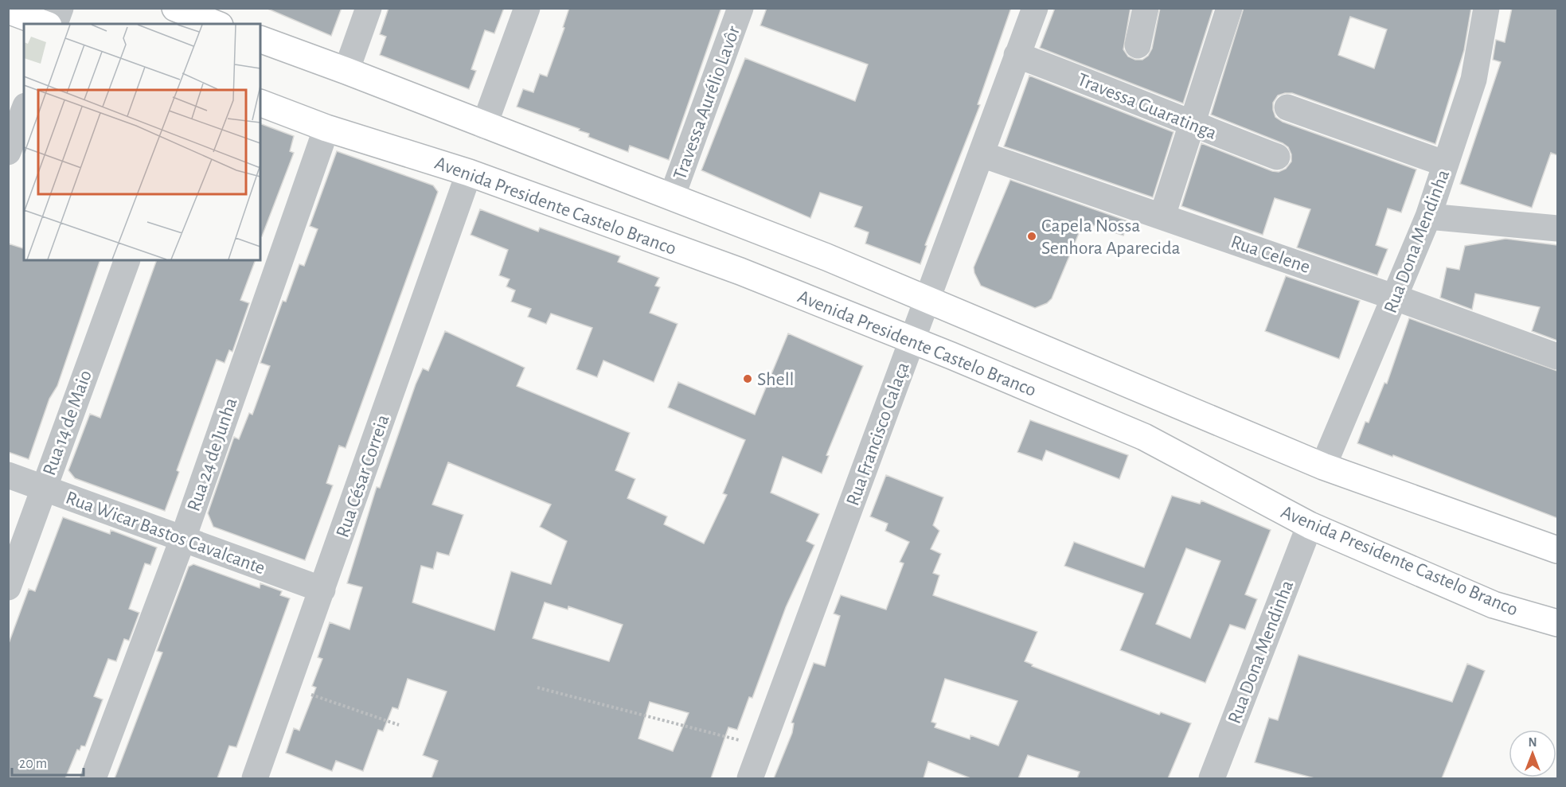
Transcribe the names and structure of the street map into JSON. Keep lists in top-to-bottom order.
{
  "streets": {
    "main road": ["Avenida Presidente Castelo Branco"],
    "street": [
      "Travessa Aurélio Lavôr",
      "Travessa Guaratinga",
      "Rua Dona Mendinha",
      "Rua Celene",
      "Rua 14 de Maio",
      "Rua Francisco Calaça",
      "Rua 24 de Junha",
      "Rua César Correia",
      "Rua Wicar Bastos Cavalcante"
    ]
  },
  "crossings": [
    ["Travessa Guaratinga", "Rua Francisco Calaça"],
    ["Avenida Presidente Castelo Branco", "Rua Dona Mendinha"],
    ["Avenida Presidente Castelo Branco", "Rua Francisco Calaça"],
    ["Avenida Presidente Castelo Branco", "Rua 24 de Junha"],
    ["Avenida Presidente Castelo Branco", "Rua César Correia"],
    ["Rua Dona Mendinha", "Rua Celene"],
    ["Rua Celene", "Rua Francisco Calaça"],
    ["Rua 14 de Maio", "Rua Wicar Bastos Cavalcante"],
    ["Rua 24 de Junha", "Rua Wicar Bastos Cavalcante"],
    ["Rua César Correia", "Rua Wicar Bastos Cavalcante"]
  ],
  "places": ["Capela Nossa Senhora Aparecida", "Shell"],
  "scale_bar": "20 m",
  "north": "top"
}
